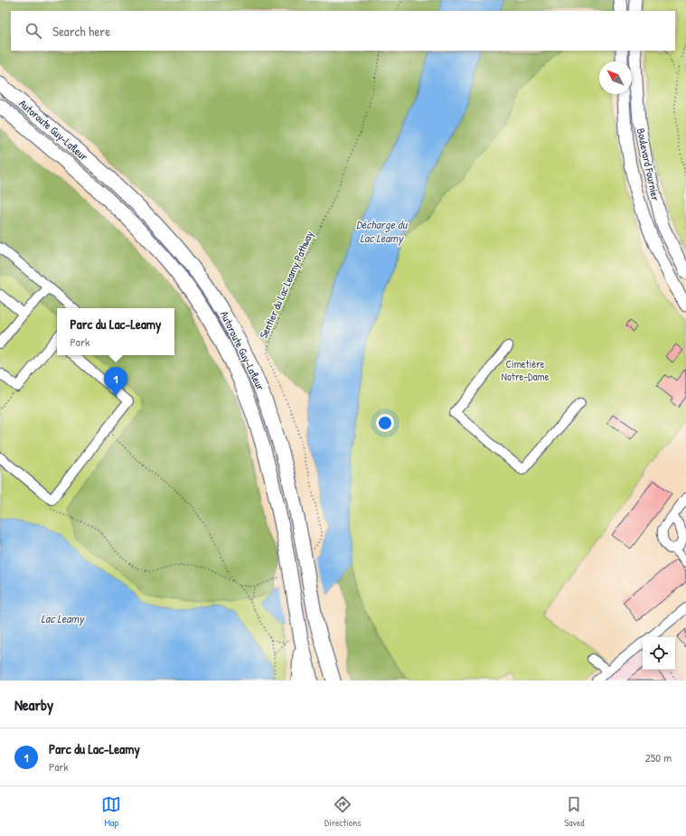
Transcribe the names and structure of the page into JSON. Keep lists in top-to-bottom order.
{
  "streets": {
    "highway": ["Autoroute Guy-Lafleur"],
    "main road": ["Boulevard Fournier"],
    "path": ["Sentier du Lac Leamy Pathway"]
  },
  "crossings": [
    ["Autoroute Guy-Lafleur", "Sentier du Lac Leamy Pathway"]
  ],
  "water": ["Décharge du Lac Leamy", "Lac Leamy"],
  "parks": ["Cimetière Notre-Dame"],
  "north": "top left",
  "page": {
    "search": "Search here",
    "popup": ["Parc du Lac-Leamy", "Park"],
    "pins": "1",
    "heading": "Nearby",
    "list": [
      {
        "mark": "1",
        "name": "Parc du Lac-Leamy",
        "note": "Park",
        "value": "250 m"
      }
    ],
    "nav": ["Map", "Directions", "Saved"]
  }
}
